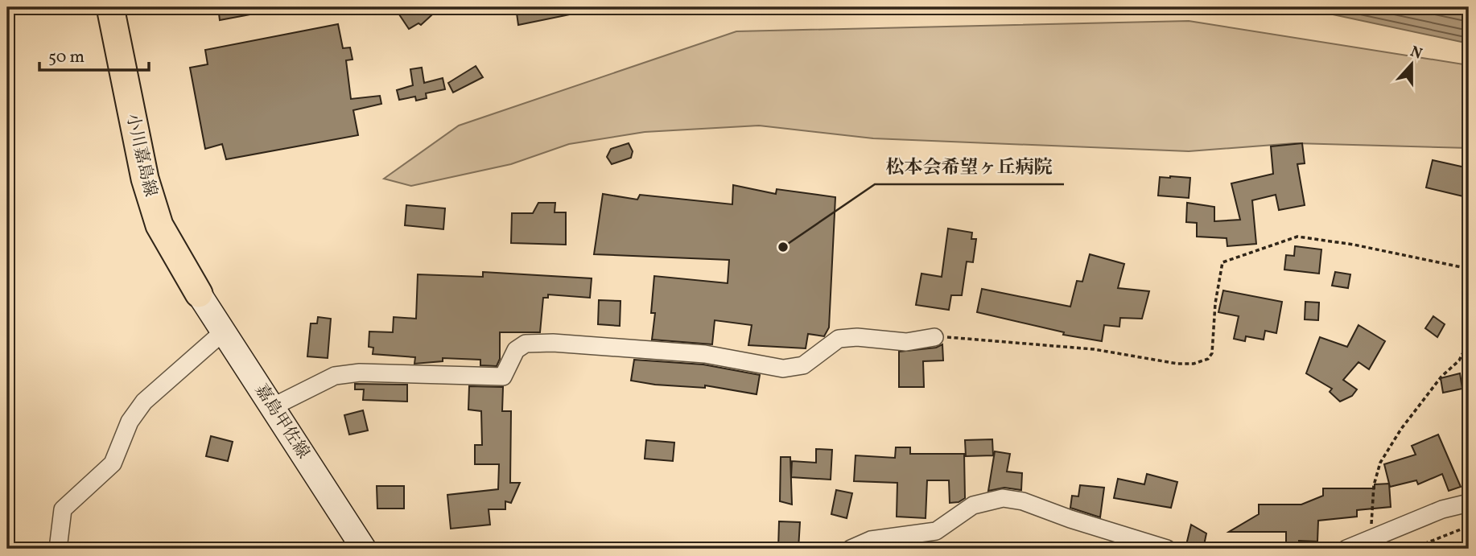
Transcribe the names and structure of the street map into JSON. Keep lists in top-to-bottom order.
{
  "streets": {
    "main road": ["小川嘉島線", "嘉島甲佐線"]
  },
  "crossings": [
    ["小川嘉島線", "嘉島甲佐線"]
  ],
  "places": ["松本会希望ヶ丘病院"],
  "scale_bar": "50 m",
  "north": "top"
}
